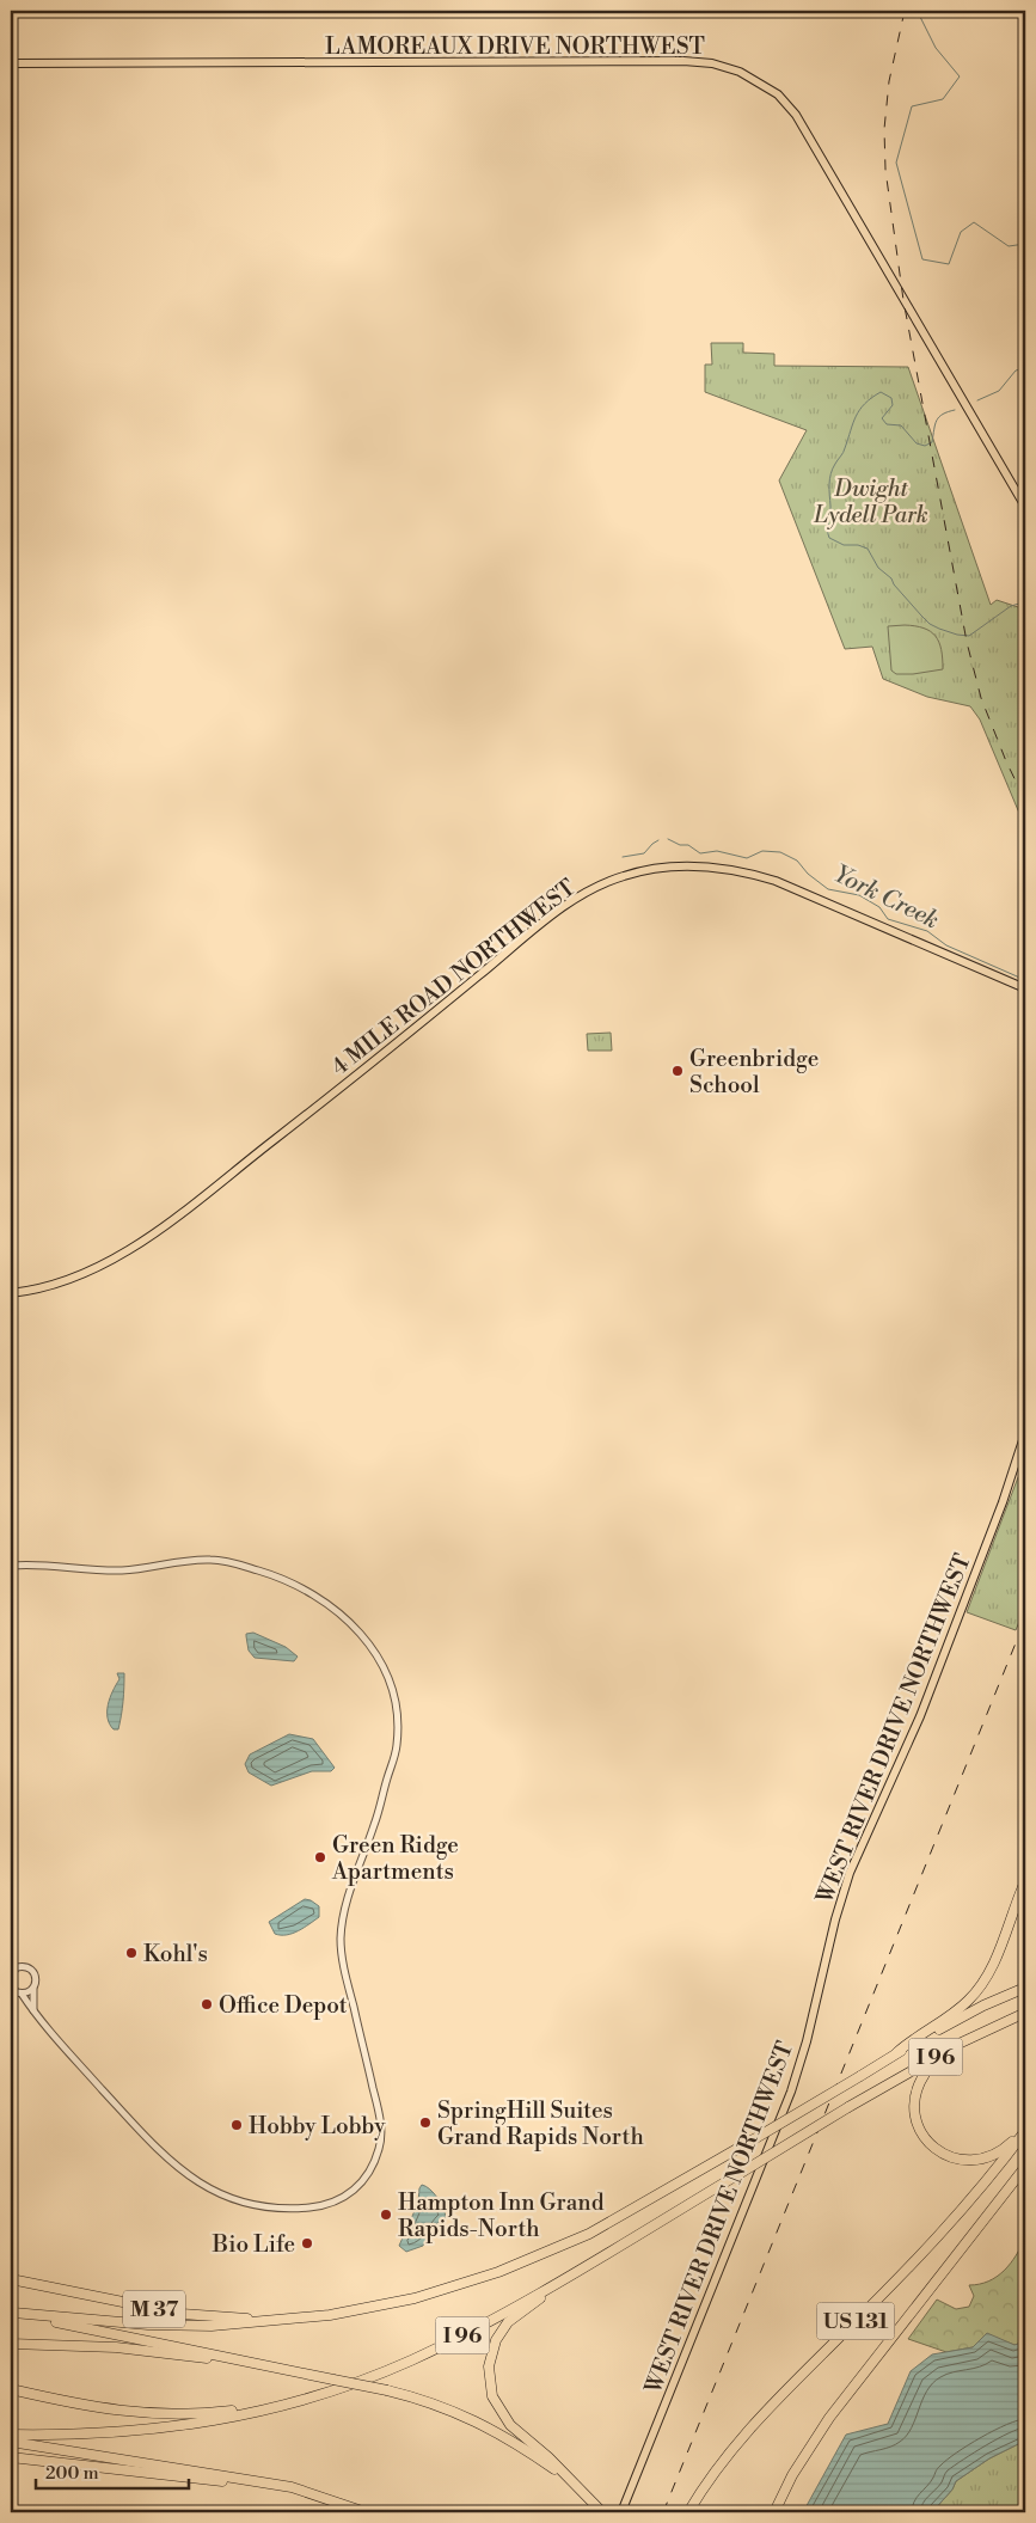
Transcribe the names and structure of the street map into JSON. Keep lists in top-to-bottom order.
{
  "streets": {
    "highway": ["I 96", "M 37", "US 131"],
    "main road": ["LAMOREAUX DRIVE NORTHWEST", "4 MILE ROAD NORTHWEST", "WEST RIVER DRIVE NORTHWEST"]
  },
  "crossings": [
    ["I 96", "M 37"]
  ],
  "water": ["York Creek"],
  "parks": ["Dwight Lydell Park"],
  "places": [
    "Greenbridge School",
    "Green Ridge Apartments",
    "Kohl's",
    "Office Depot",
    "SpringHill Suites Grand Rapids North",
    "Hobby Lobby",
    "Hampton Inn Grand Rapids-North",
    "Bio Life"
  ],
  "scale_bar": "200 m"
}
